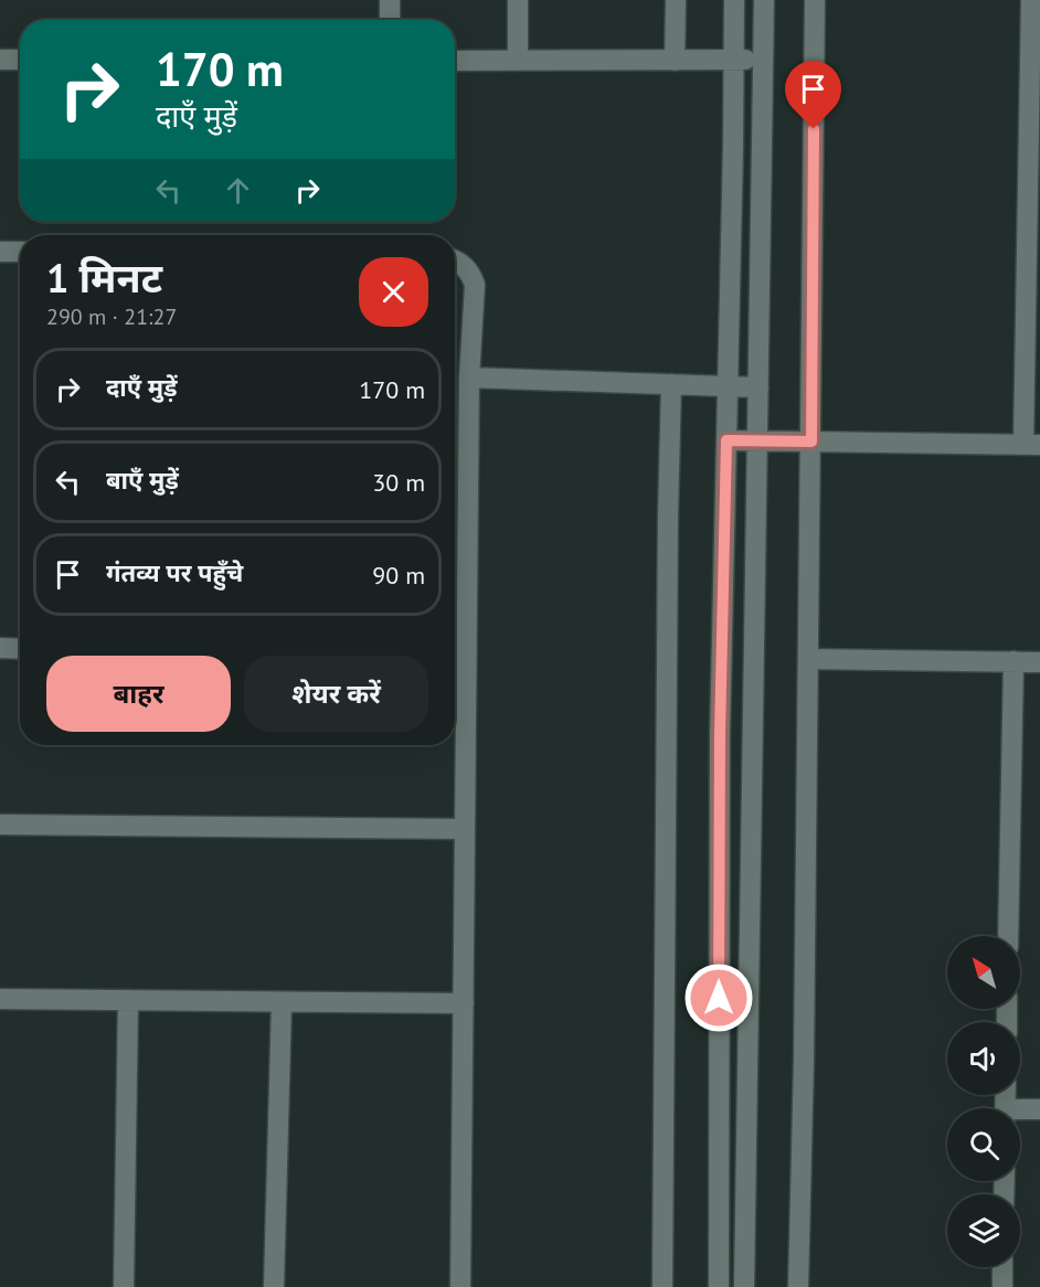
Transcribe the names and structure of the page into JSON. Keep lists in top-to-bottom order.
{
  "north": "top left",
  "page": {
    "turn": ["170 m", "दाएँ मुड़ें"],
    "heading": ["1 मिनट", "290 m · 21:27"],
    "list": [
      {
        "name": "दाएँ मुड़ें",
        "value": "170 m"
      },
      {
        "name": "बाएँ मुड़ें",
        "value": "30 m"
      },
      {
        "name": "गंतव्य पर पहुँचे",
        "value": "90 m"
      }
    ],
    "buttons": ["बाहर", "शेयर करें"]
  }
}
